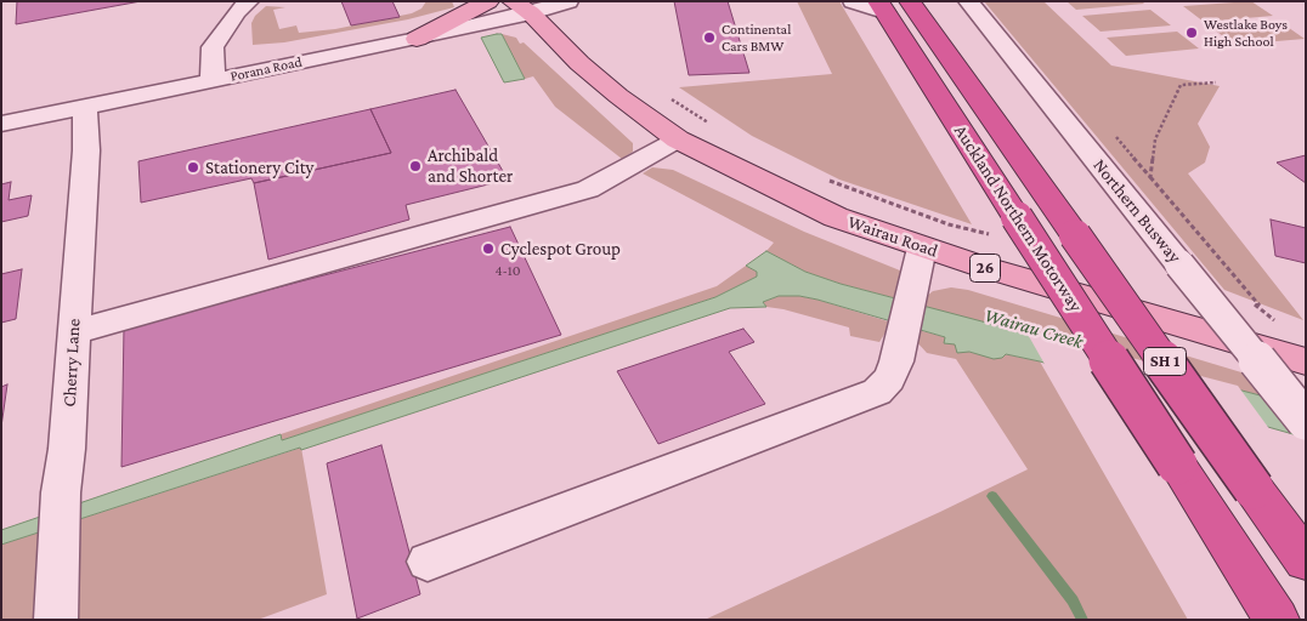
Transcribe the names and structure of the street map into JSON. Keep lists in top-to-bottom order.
{
  "streets": {
    "highway": ["Auckland Northern Motorway", "SH 1"],
    "main road": ["Wairau Road", "26"],
    "street": ["Porana Road", "Northern Busway", "Cherry Lane"]
  },
  "crossings": [
    ["Porana Road", "Wairau Road"],
    ["Porana Road", "Cherry Lane"]
  ],
  "water": ["Wairau Creek"],
  "places": [
    "Westlake Boys High School",
    "Continental Cars BMW",
    "Archibald and Shorter",
    "Stationery City",
    "Cyclespot Group"
  ],
  "house_numbers": ["4-10"]
}
